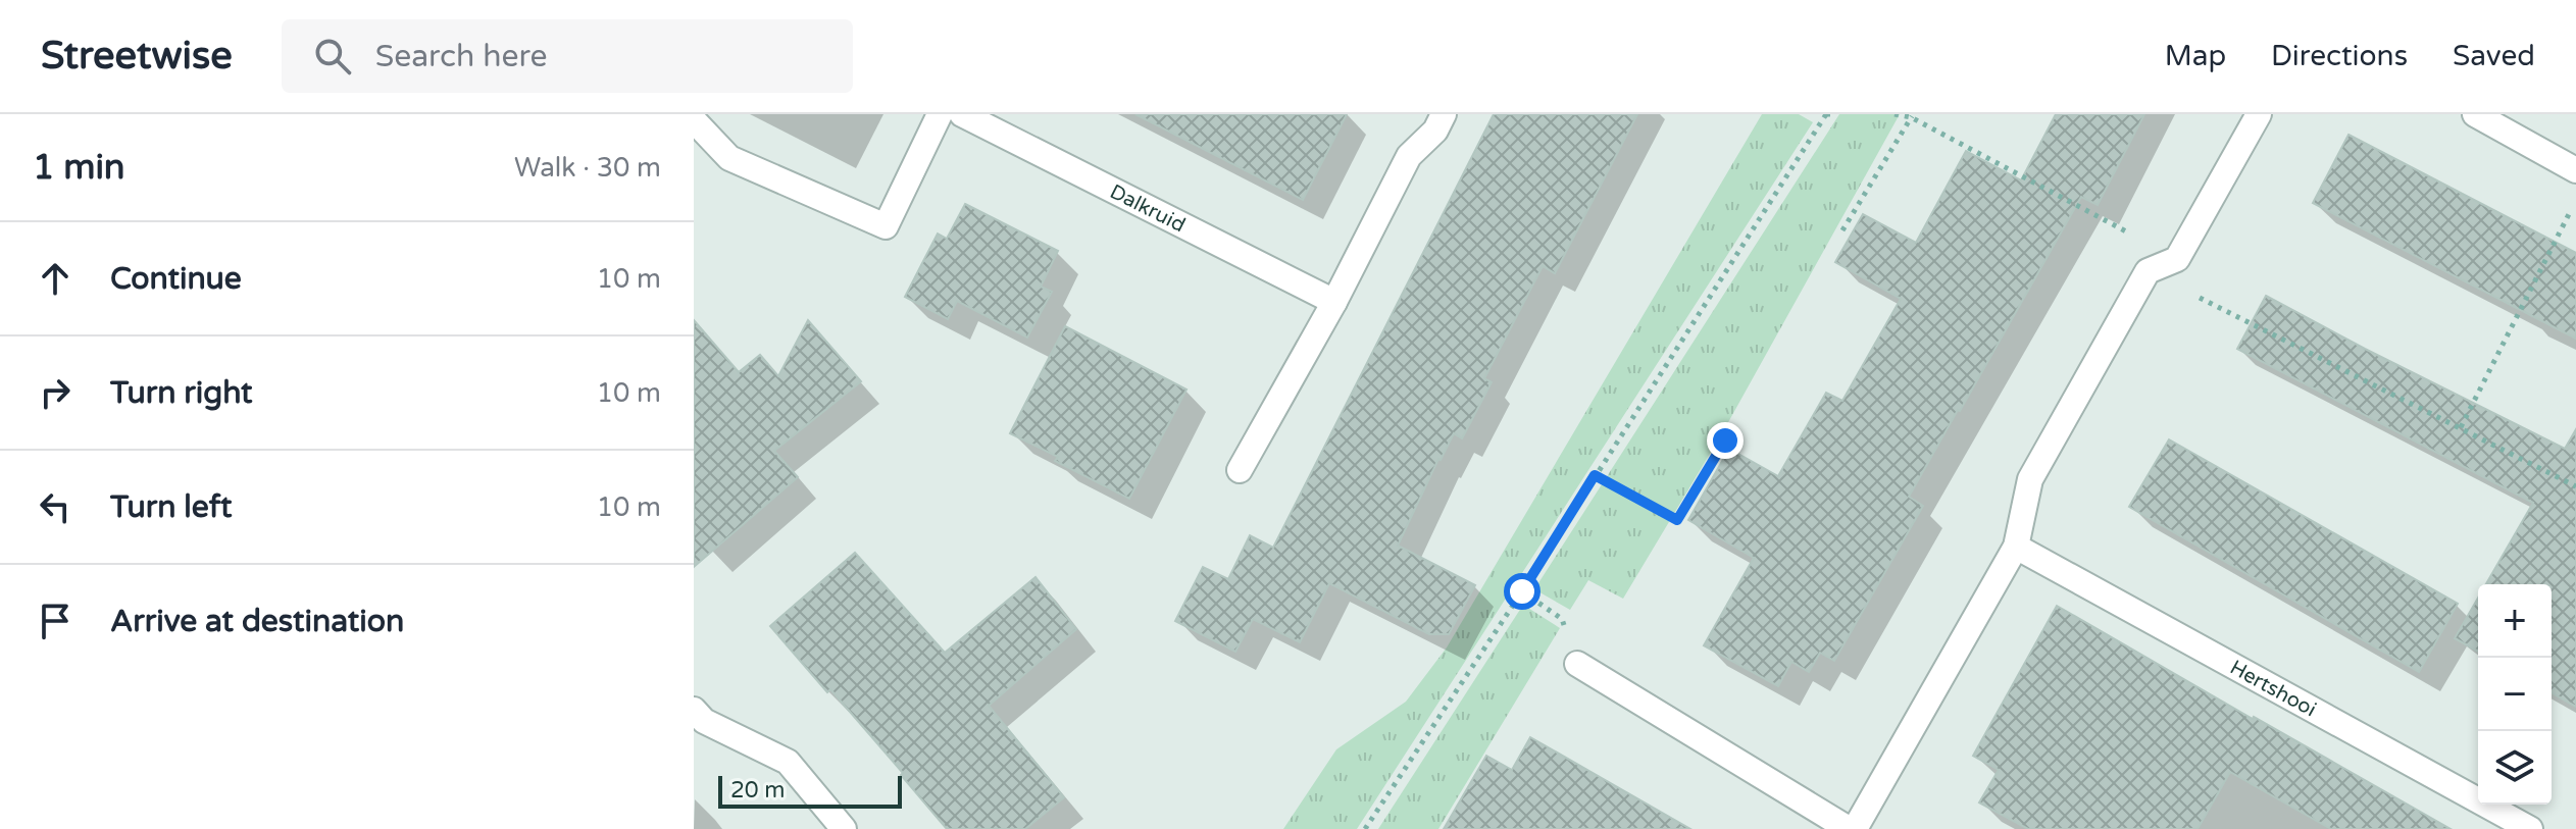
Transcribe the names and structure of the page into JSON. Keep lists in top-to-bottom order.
{
  "streets": {
    "street": ["Dalkruid", "Hertshooi"]
  },
  "scale_bar": "20 m",
  "page": {
    "header": "Streetwise",
    "search": "Search here",
    "nav": ["Map", "Directions", "Saved"],
    "heading": ["1 min", "Walk · 30 m"],
    "list": [
      ["Continue", "10 m"],
      ["Turn right", "10 m"],
      ["Turn left", "10 m"],
      "Arrive at destination"
    ],
    "map_buttons": ["+", "−"],
    "scale": "20 m"
  }
}
